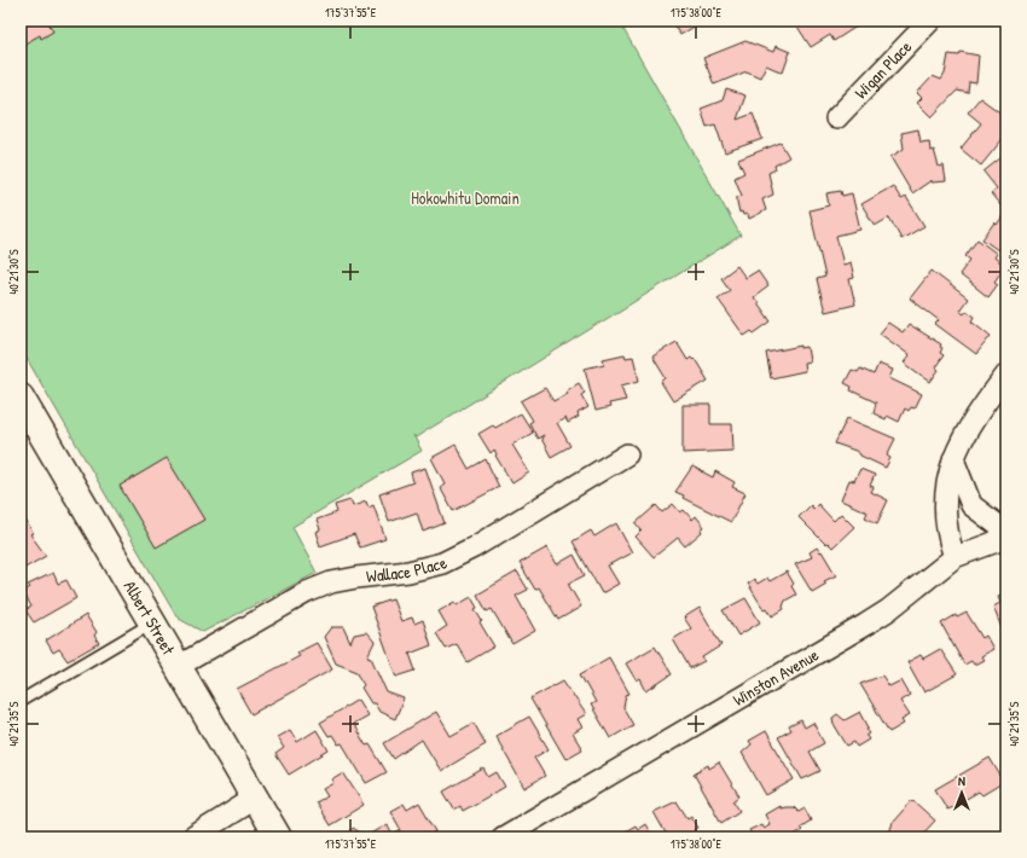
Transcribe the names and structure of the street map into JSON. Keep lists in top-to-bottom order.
{
  "streets": {
    "main road": ["Albert Street"],
    "street": ["Wigan Place", "Wallace Place", "Winston Avenue"]
  },
  "crossings": [
    ["Wallace Place", "Albert Street"]
  ],
  "parks": ["Hokowhitu Domain"],
  "north": "top",
  "coordinates": [
    "175°37'55\"E",
    "175°38'00\"E",
    "40°21'30\"S",
    "40°21'35\"S"
  ]
}
